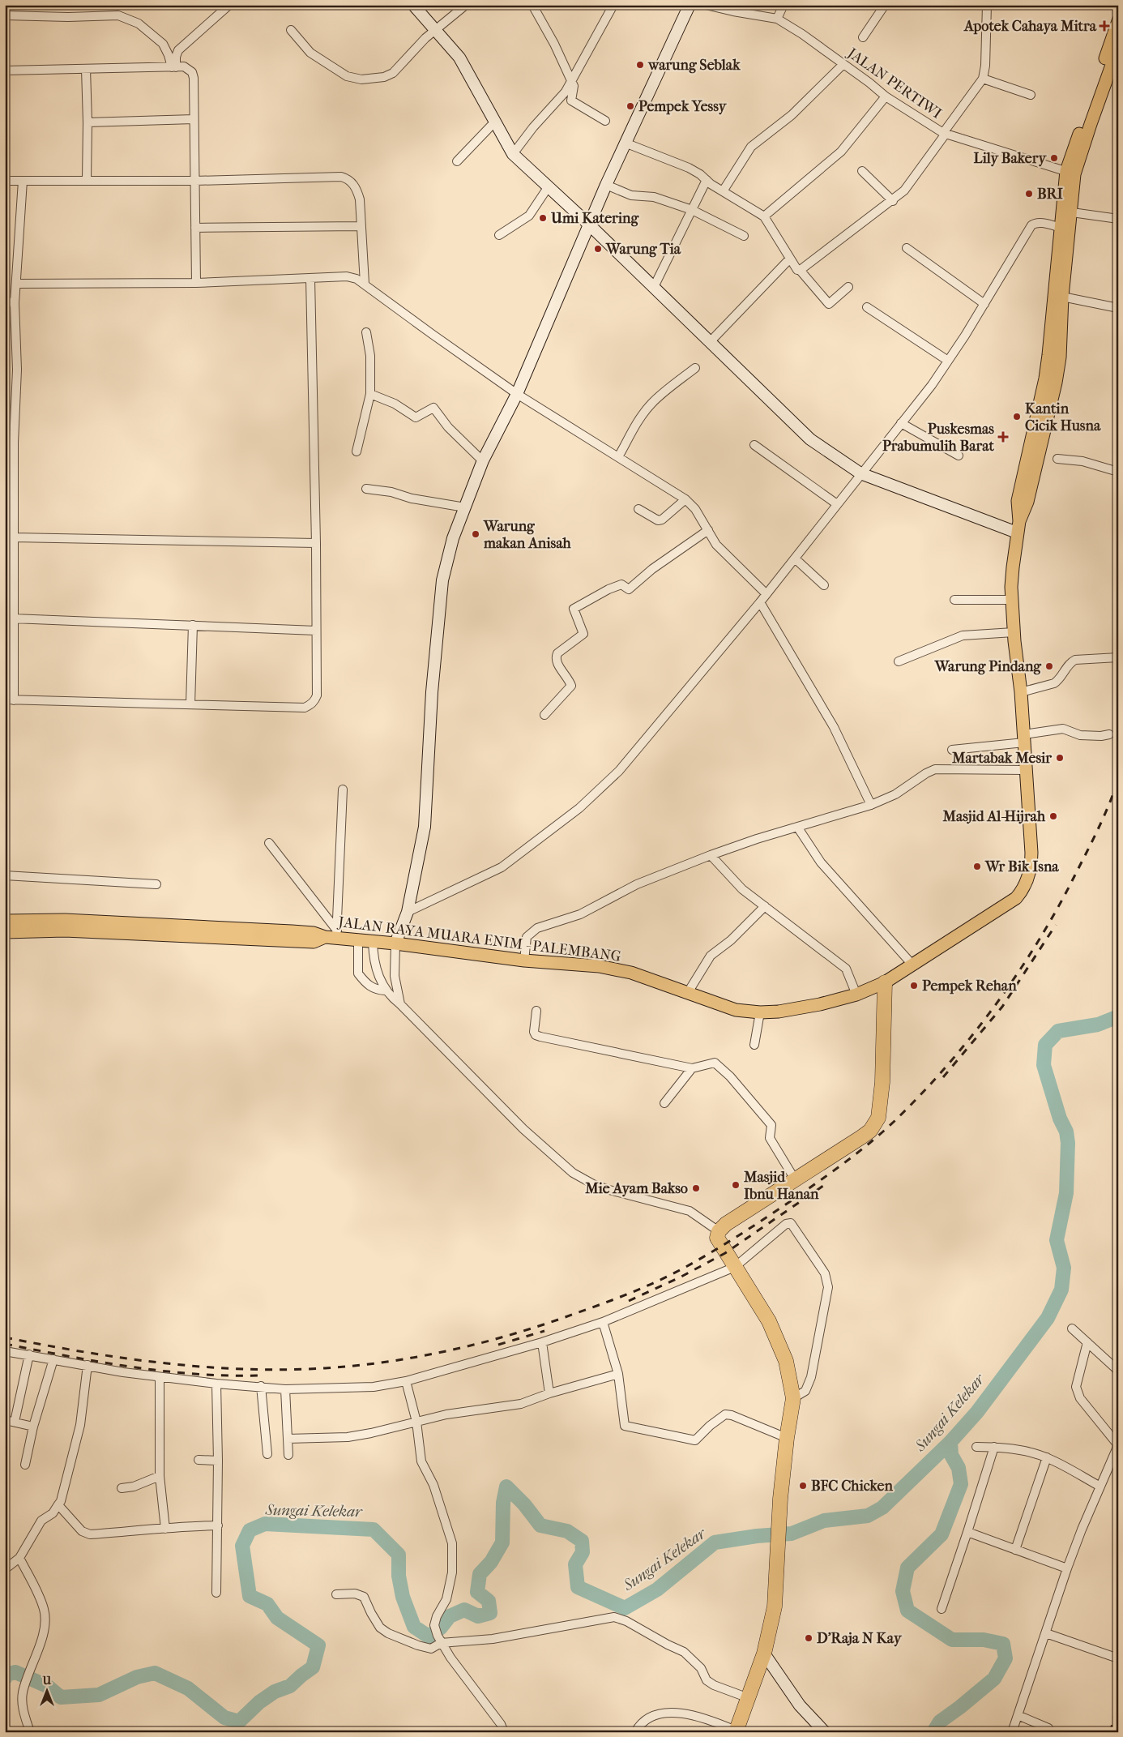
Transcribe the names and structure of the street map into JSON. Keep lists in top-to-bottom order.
{
  "streets": {
    "main road": ["JALAN RAYA MUARA ENIM - PALEMBANG"],
    "street": ["JALAN PERTIWI"]
  },
  "crossings": [
    ["JALAN PERTIWI", "JALAN RAYA MUARA ENIM - PALEMBANG"]
  ],
  "water": ["Sungai Kelekar"],
  "places": {
    "health": ["Apotek Cahaya Mitra", "Puskesmas Prabumulih Barat"],
    "other": [
      "warung Seblak",
      "Pempek Yessy",
      "Lily Bakery",
      "BRI",
      "Umi Katering",
      "Warung Tia",
      "Kantin Cicik Husna",
      "Warung makan Anisah",
      "Warung Pindang",
      "Martabak Mesir",
      "Masjid Al-Hijrah",
      "Wr Bik Isna",
      "Pempek Rehan",
      "Masjid Ibnu Hanan",
      "Mie Ayam Bakso",
      "BFC Chicken",
      "D'Raja N Kay"
    ]
  },
  "north": "top"
}
